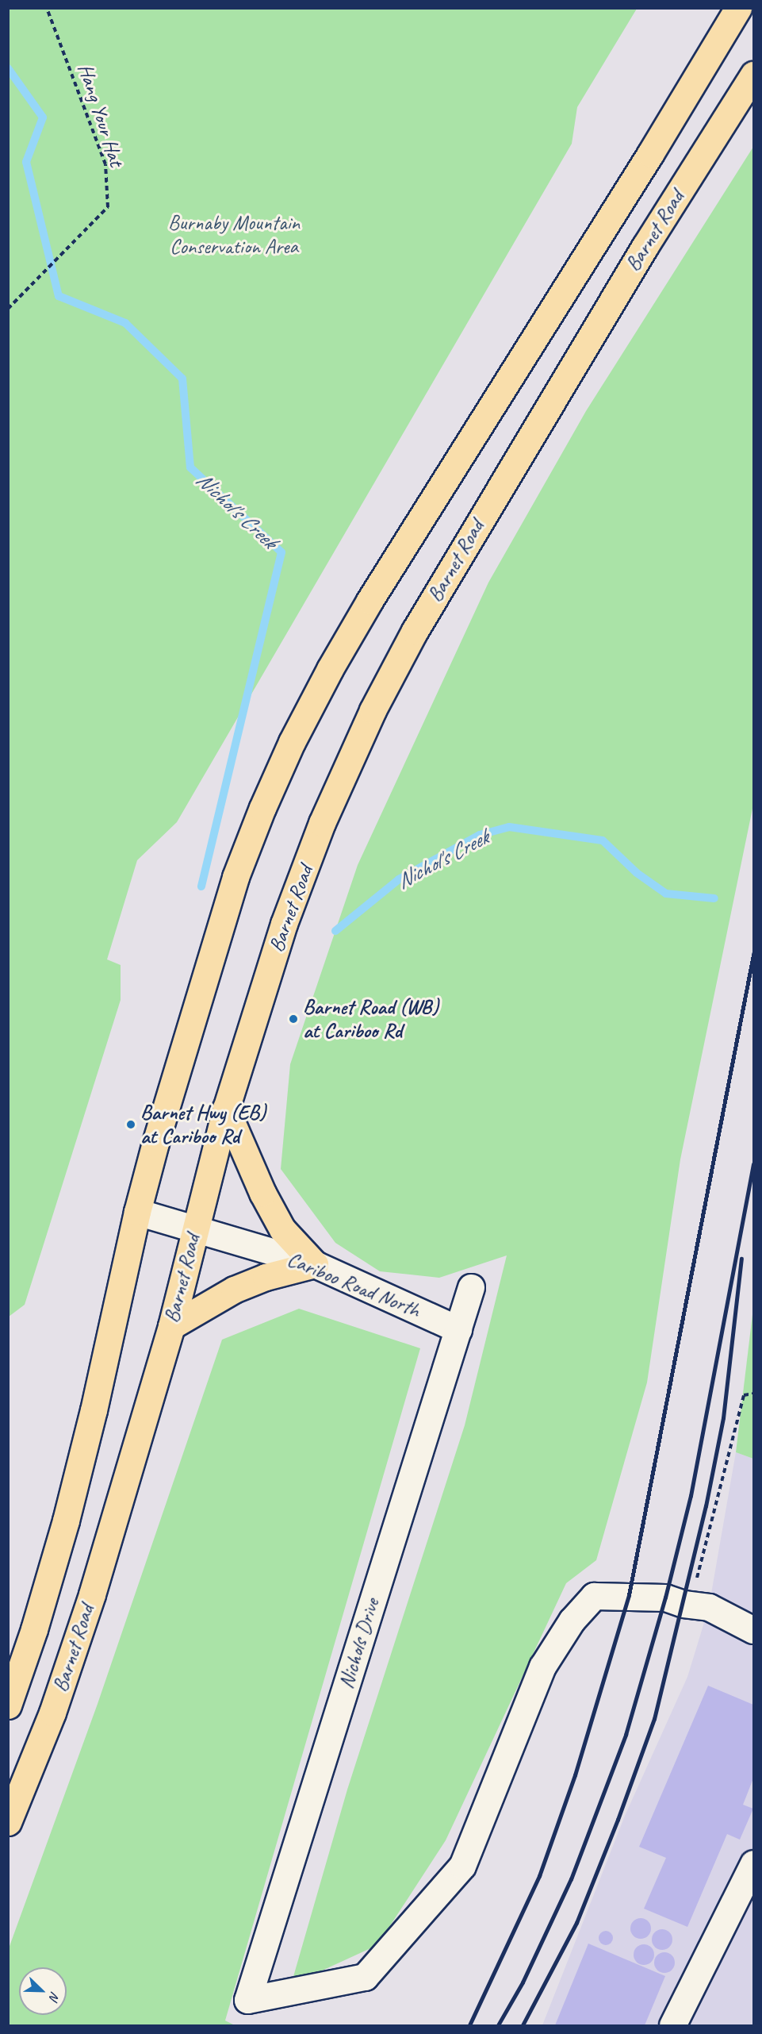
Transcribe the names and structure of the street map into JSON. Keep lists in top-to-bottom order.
{
  "streets": {
    "main road": ["Barnet Road"],
    "street": ["Cariboo Road North", "Nichols Drive"],
    "path": ["Hang Your Hat"]
  },
  "crossings": [
    ["Barnet Road", "Cariboo Road North"],
    ["Cariboo Road North", "Nichols Drive"]
  ],
  "water": ["Nichol's Creek"],
  "parks": ["Burnaby Mountain Conservation Area"],
  "places": ["Barnet Road (WB) at Cariboo Rd", "Barnet Hwy (EB) at Cariboo Rd"],
  "north": "bottom right"
}
